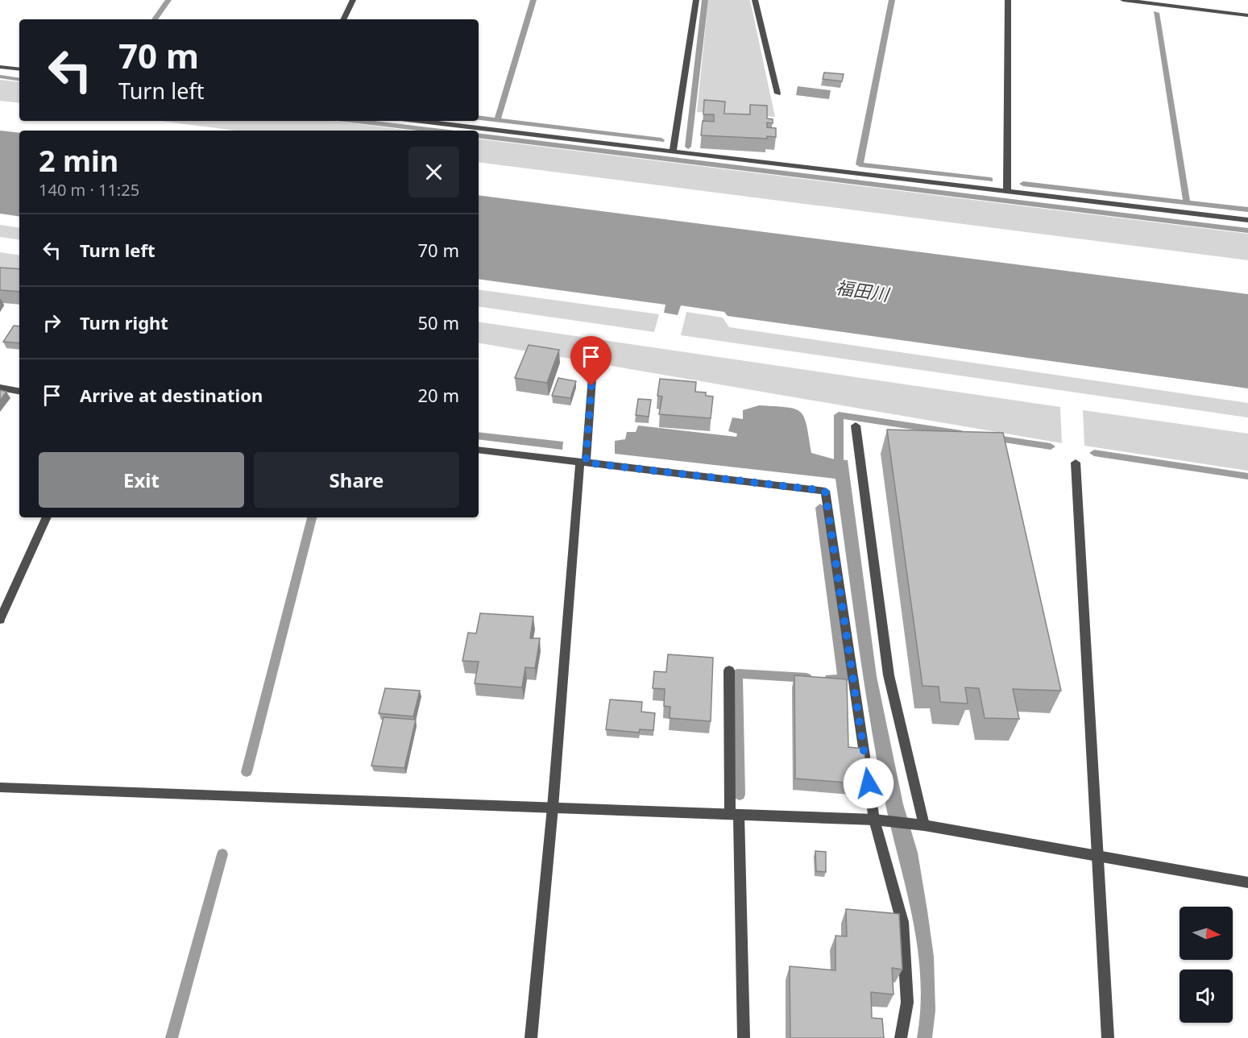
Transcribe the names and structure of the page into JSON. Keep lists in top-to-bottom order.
{
  "water": ["福田川"],
  "north": "right",
  "page": {
    "turn": ["70 m", "Turn left"],
    "heading": ["2 min", "140 m · 11:25"],
    "list": [
      {
        "name": "Turn left",
        "value": "70 m"
      },
      {
        "name": "Turn right",
        "value": "50 m"
      },
      {
        "name": "Arrive at destination",
        "value": "20 m"
      }
    ],
    "buttons": ["Exit", "Share"]
  }
}
